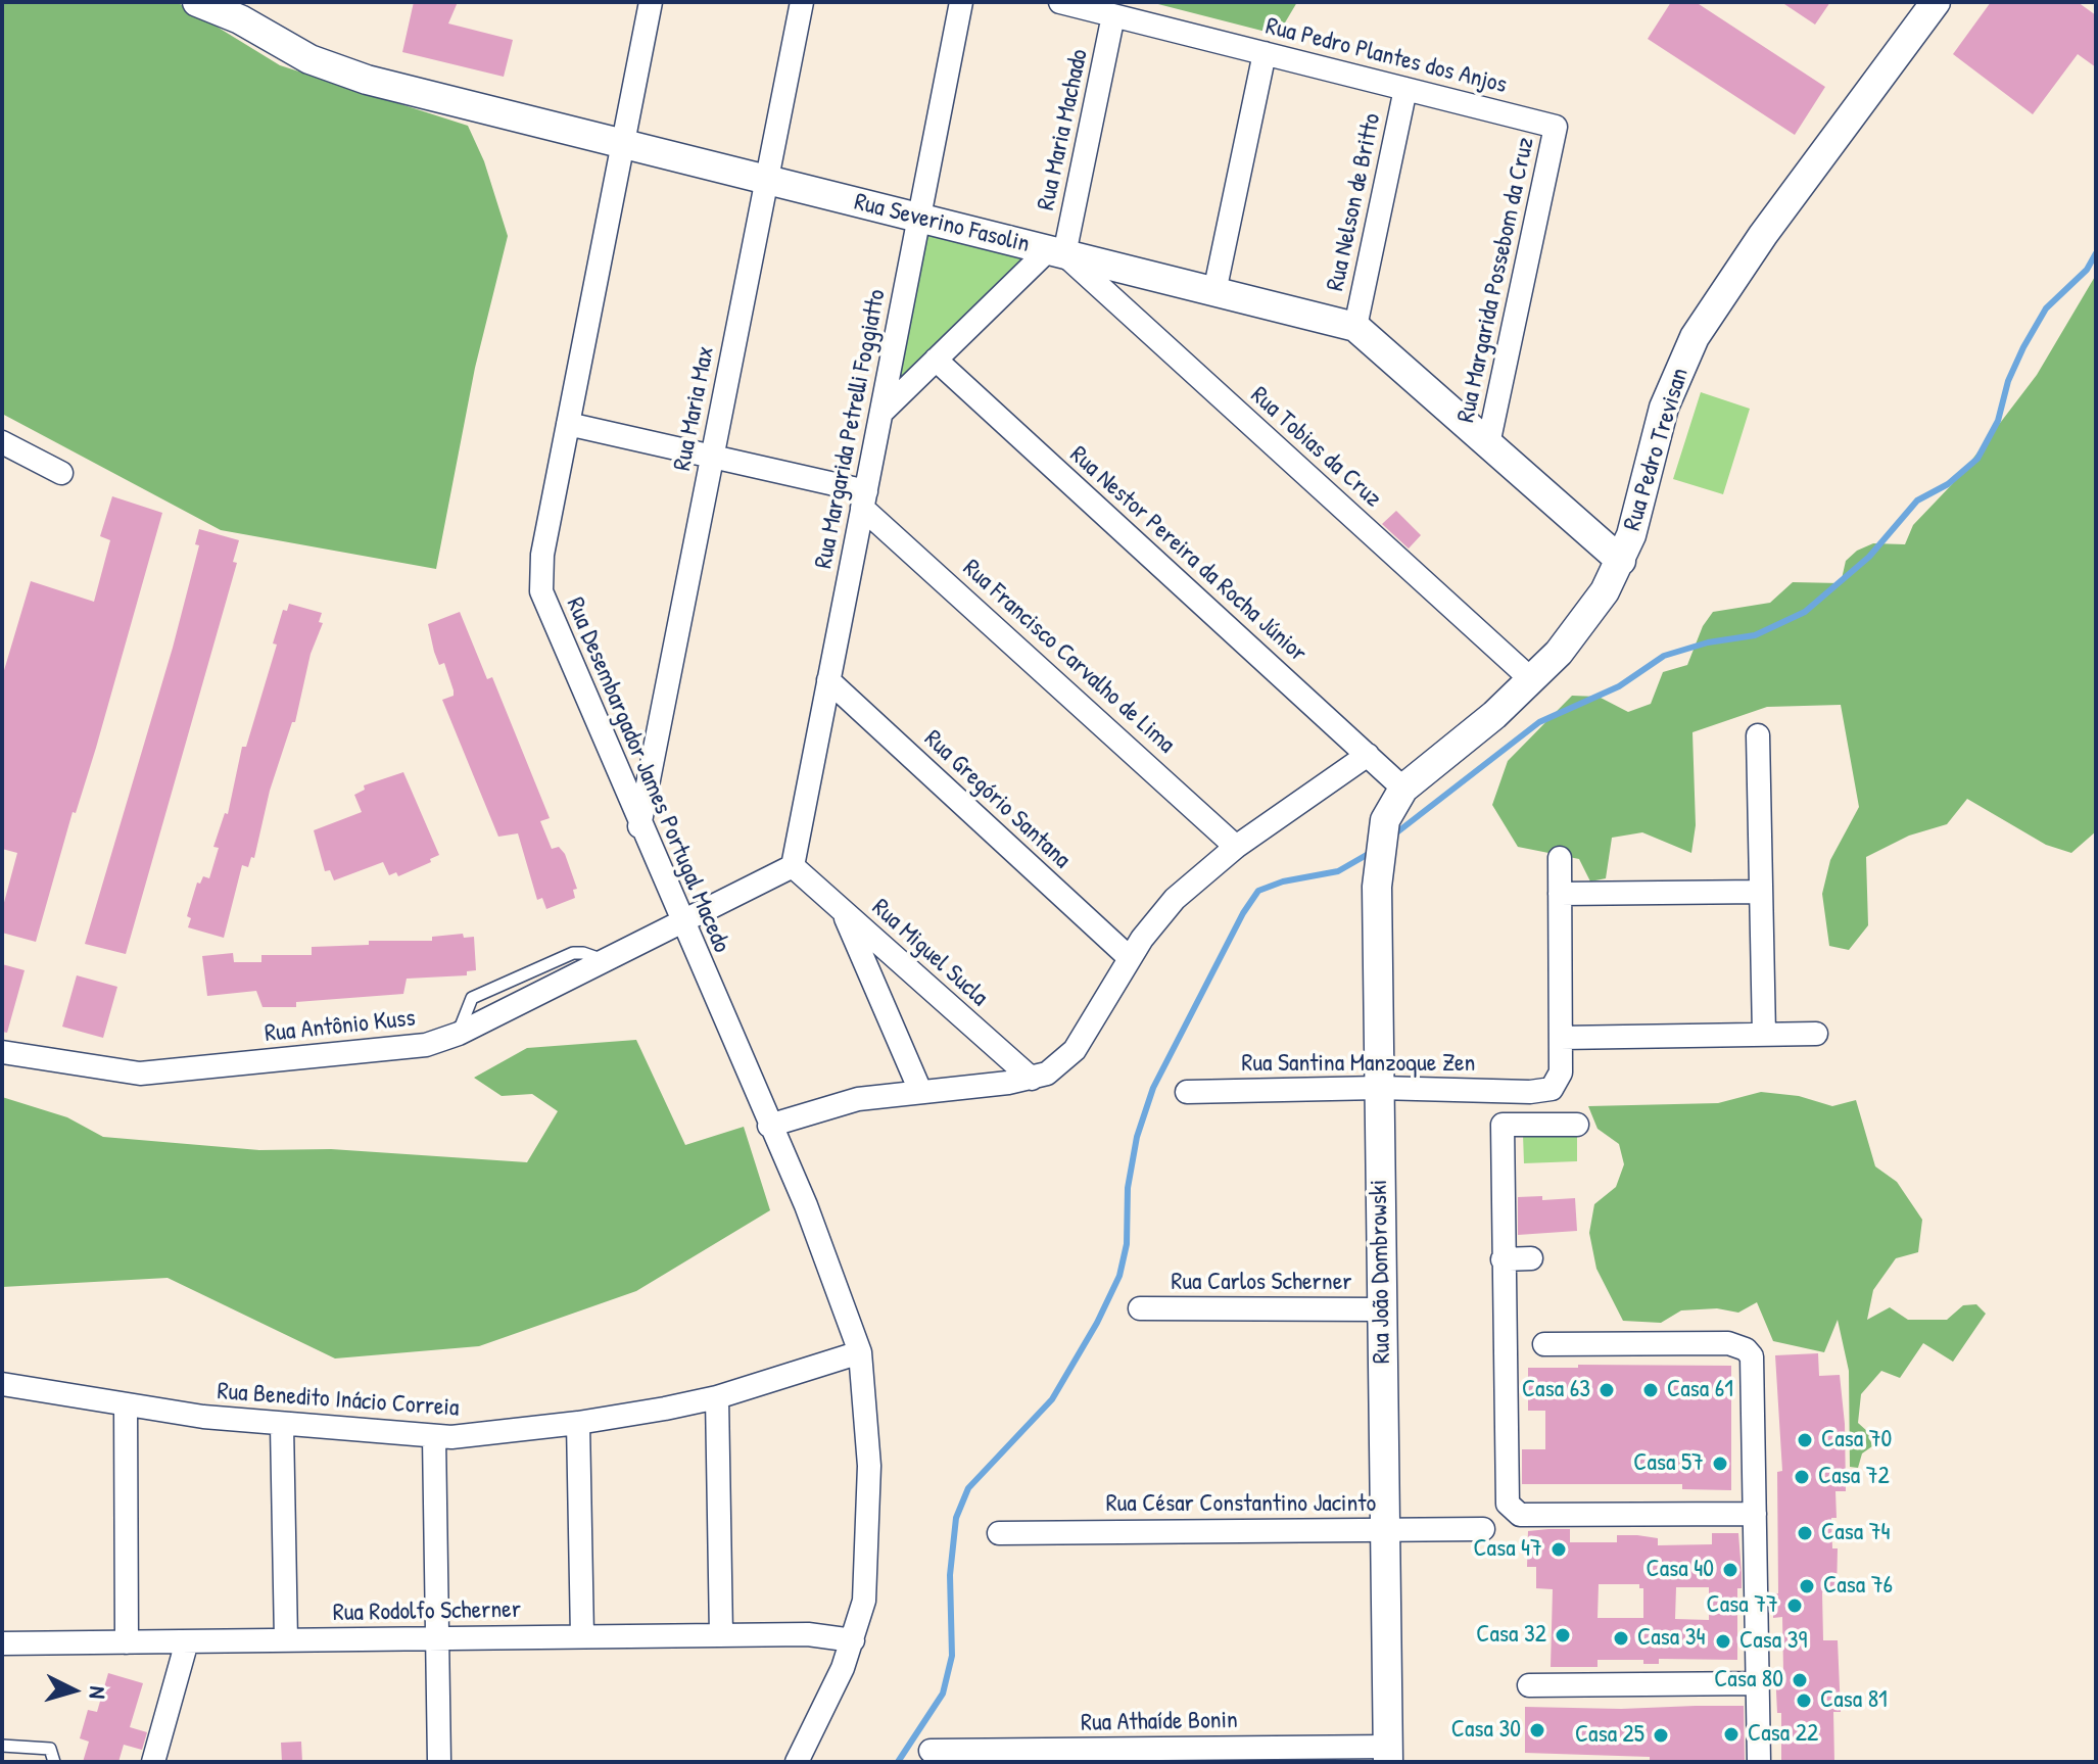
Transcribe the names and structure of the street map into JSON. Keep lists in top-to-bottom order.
{
  "streets": {
    "street": [
      "Rua Pedro Plantes dos Anjos",
      "Rua Maria Machado",
      "Rua Nelson de Britto",
      "Rua Severino Fasolin",
      "Rua Margarida Possebom da Cruz",
      "Rua Maria Max",
      "Rua Margarida Petrelli Foggiatto",
      "Rua Tobias da Cruz",
      "Rua Pedro Trevisan",
      "Rua Nestor Pereira da Rocha Júnior",
      "Rua Francisco Carvalho de Lima",
      "Rua Desembargador James Portugal Macedo",
      "Rua Gregório Santana",
      "Rua Miguel Sucla",
      "Rua Antônio Kuss",
      "Rua Santina Manzoque Zen",
      "Rua João Dombrowski",
      "Rua Carlos Scherner",
      "Rua Benedito Inácio Correia",
      "Rua César Constantino Jacinto",
      "Rua Rodolfo Scherner",
      "Rua Athaíde Bonin"
    ]
  },
  "crossings": [
    ["Rua Pedro Plantes dos Anjos", "Rua Maria Machado"],
    ["Rua Pedro Plantes dos Anjos", "Rua Nelson de Britto"],
    ["Rua Pedro Plantes dos Anjos", "Rua Margarida Possebom da Cruz"],
    ["Rua Maria Machado", "Rua Severino Fasolin"],
    ["Rua Maria Machado", "Rua Tobias da Cruz"],
    ["Rua Nelson de Britto", "Rua Severino Fasolin"],
    ["Rua Severino Fasolin", "Rua Margarida Possebom da Cruz"],
    ["Rua Severino Fasolin", "Rua Maria Max"],
    ["Rua Severino Fasolin", "Rua Margarida Petrelli Foggiatto"],
    ["Rua Severino Fasolin", "Rua Tobias da Cruz"],
    ["Rua Severino Fasolin", "Rua Pedro Trevisan"],
    ["Rua Severino Fasolin", "Rua Desembargador James Portugal Macedo"],
    ["Rua Maria Max", "Rua Francisco Carvalho de Lima"],
    ["Rua Maria Max", "Rua Desembargador James Portugal Macedo"],
    ["Rua Margarida Petrelli Foggiatto", "Rua Francisco Carvalho de Lima"],
    ["Rua Margarida Petrelli Foggiatto", "Rua Gregório Santana"],
    ["Rua Margarida Petrelli Foggiatto", "Rua Miguel Sucla"],
    ["Rua Margarida Petrelli Foggiatto", "Rua Antônio Kuss"],
    ["Rua Tobias da Cruz", "Rua Pedro Trevisan"],
    ["Rua Pedro Trevisan", "Rua Nestor Pereira da Rocha Júnior"],
    ["Rua Pedro Trevisan", "Rua João Dombrowski"],
    ["Rua Nestor Pereira da Rocha Júnior", "Rua João Dombrowski"],
    ["Rua Francisco Carvalho de Lima", "Rua Desembargador James Portugal Macedo"],
    ["Rua Desembargador James Portugal Macedo", "Rua Antônio Kuss"],
    ["Rua Desembargador James Portugal Macedo", "Rua Benedito Inácio Correia"],
    ["Rua Desembargador James Portugal Macedo", "Rua Rodolfo Scherner"],
    ["Rua Miguel Sucla", "Rua Antônio Kuss"],
    ["Rua Santina Manzoque Zen", "Rua João Dombrowski"],
    ["Rua João Dombrowski", "Rua Carlos Scherner"],
    ["Rua João Dombrowski", "Rua César Constantino Jacinto"],
    ["Rua João Dombrowski", "Rua Athaíde Bonin"]
  ],
  "places": [
    "Casa 63",
    "Casa 61",
    "Casa 70",
    "Casa 57",
    "Casa 72",
    "Casa 74",
    "Casa 47",
    "Casa 40",
    "Casa 76",
    "Casa 77",
    "Casa 32",
    "Casa 34",
    "Casa 39",
    "Casa 80",
    "Casa 81",
    "Casa 30",
    "Casa 22",
    "Casa 25"
  ],
  "north": "right"
}
